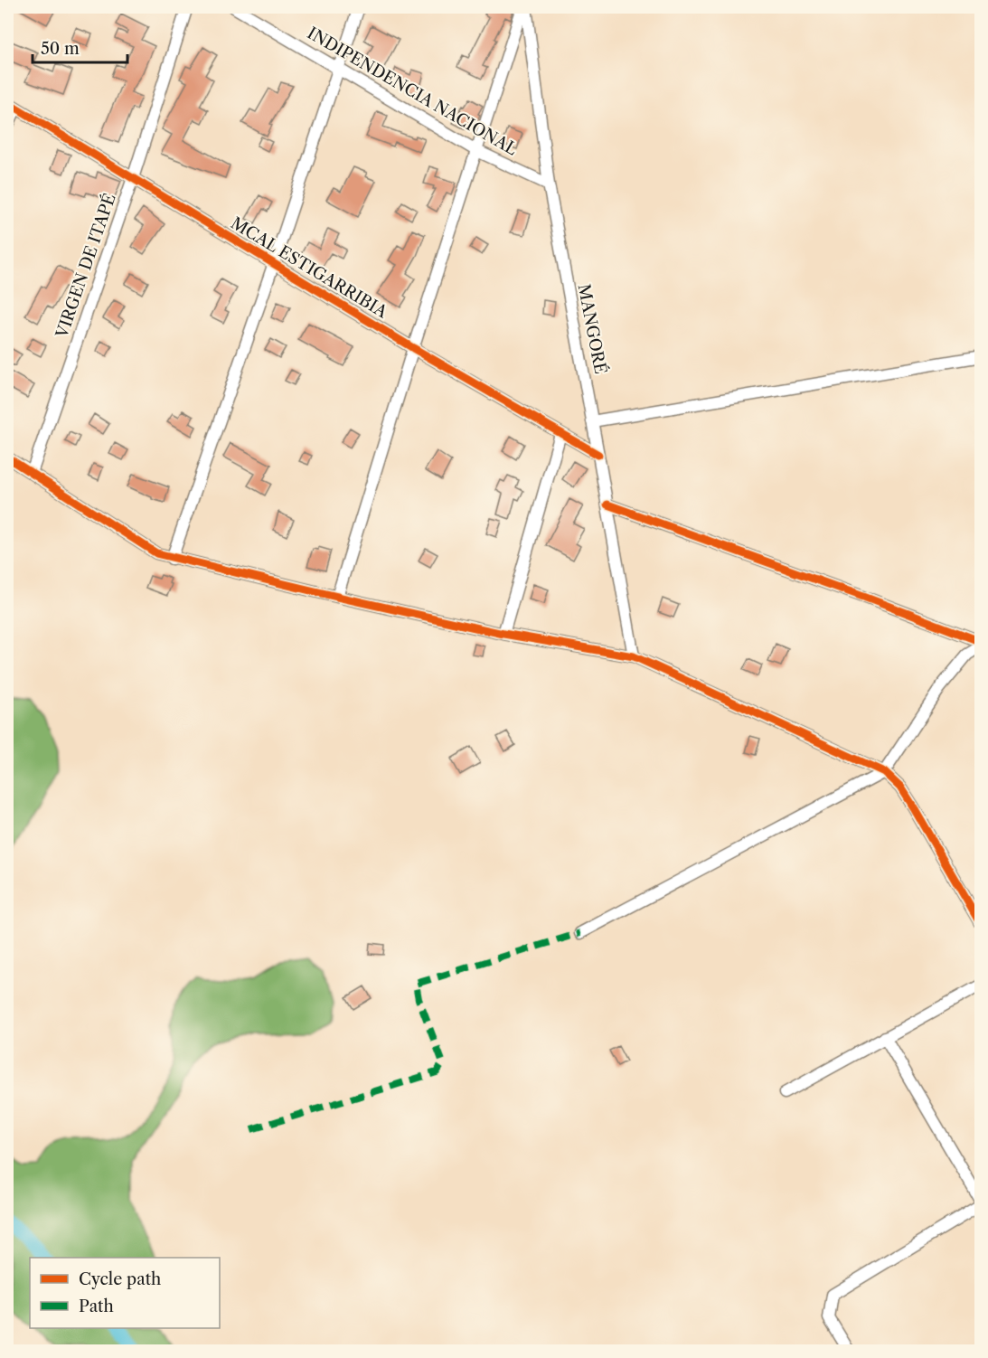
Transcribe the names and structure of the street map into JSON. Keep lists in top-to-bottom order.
{
  "streets": {
    "street": [
      "INDIPENDENCIA NACIONAL",
      "VIRGEN DE ITAPÉ",
      "MCAL ESTIGARRIBIA",
      "MANGORÉ"
    ]
  },
  "crossings": [
    ["INDIPENDENCIA NACIONAL", "MANGORÉ"],
    ["VIRGEN DE ITAPÉ", "MCAL ESTIGARRIBIA"],
    ["MCAL ESTIGARRIBIA", "MANGORÉ"]
  ],
  "legend": ["Cycle path", "Path"],
  "scale_bar": "50 m"
}
